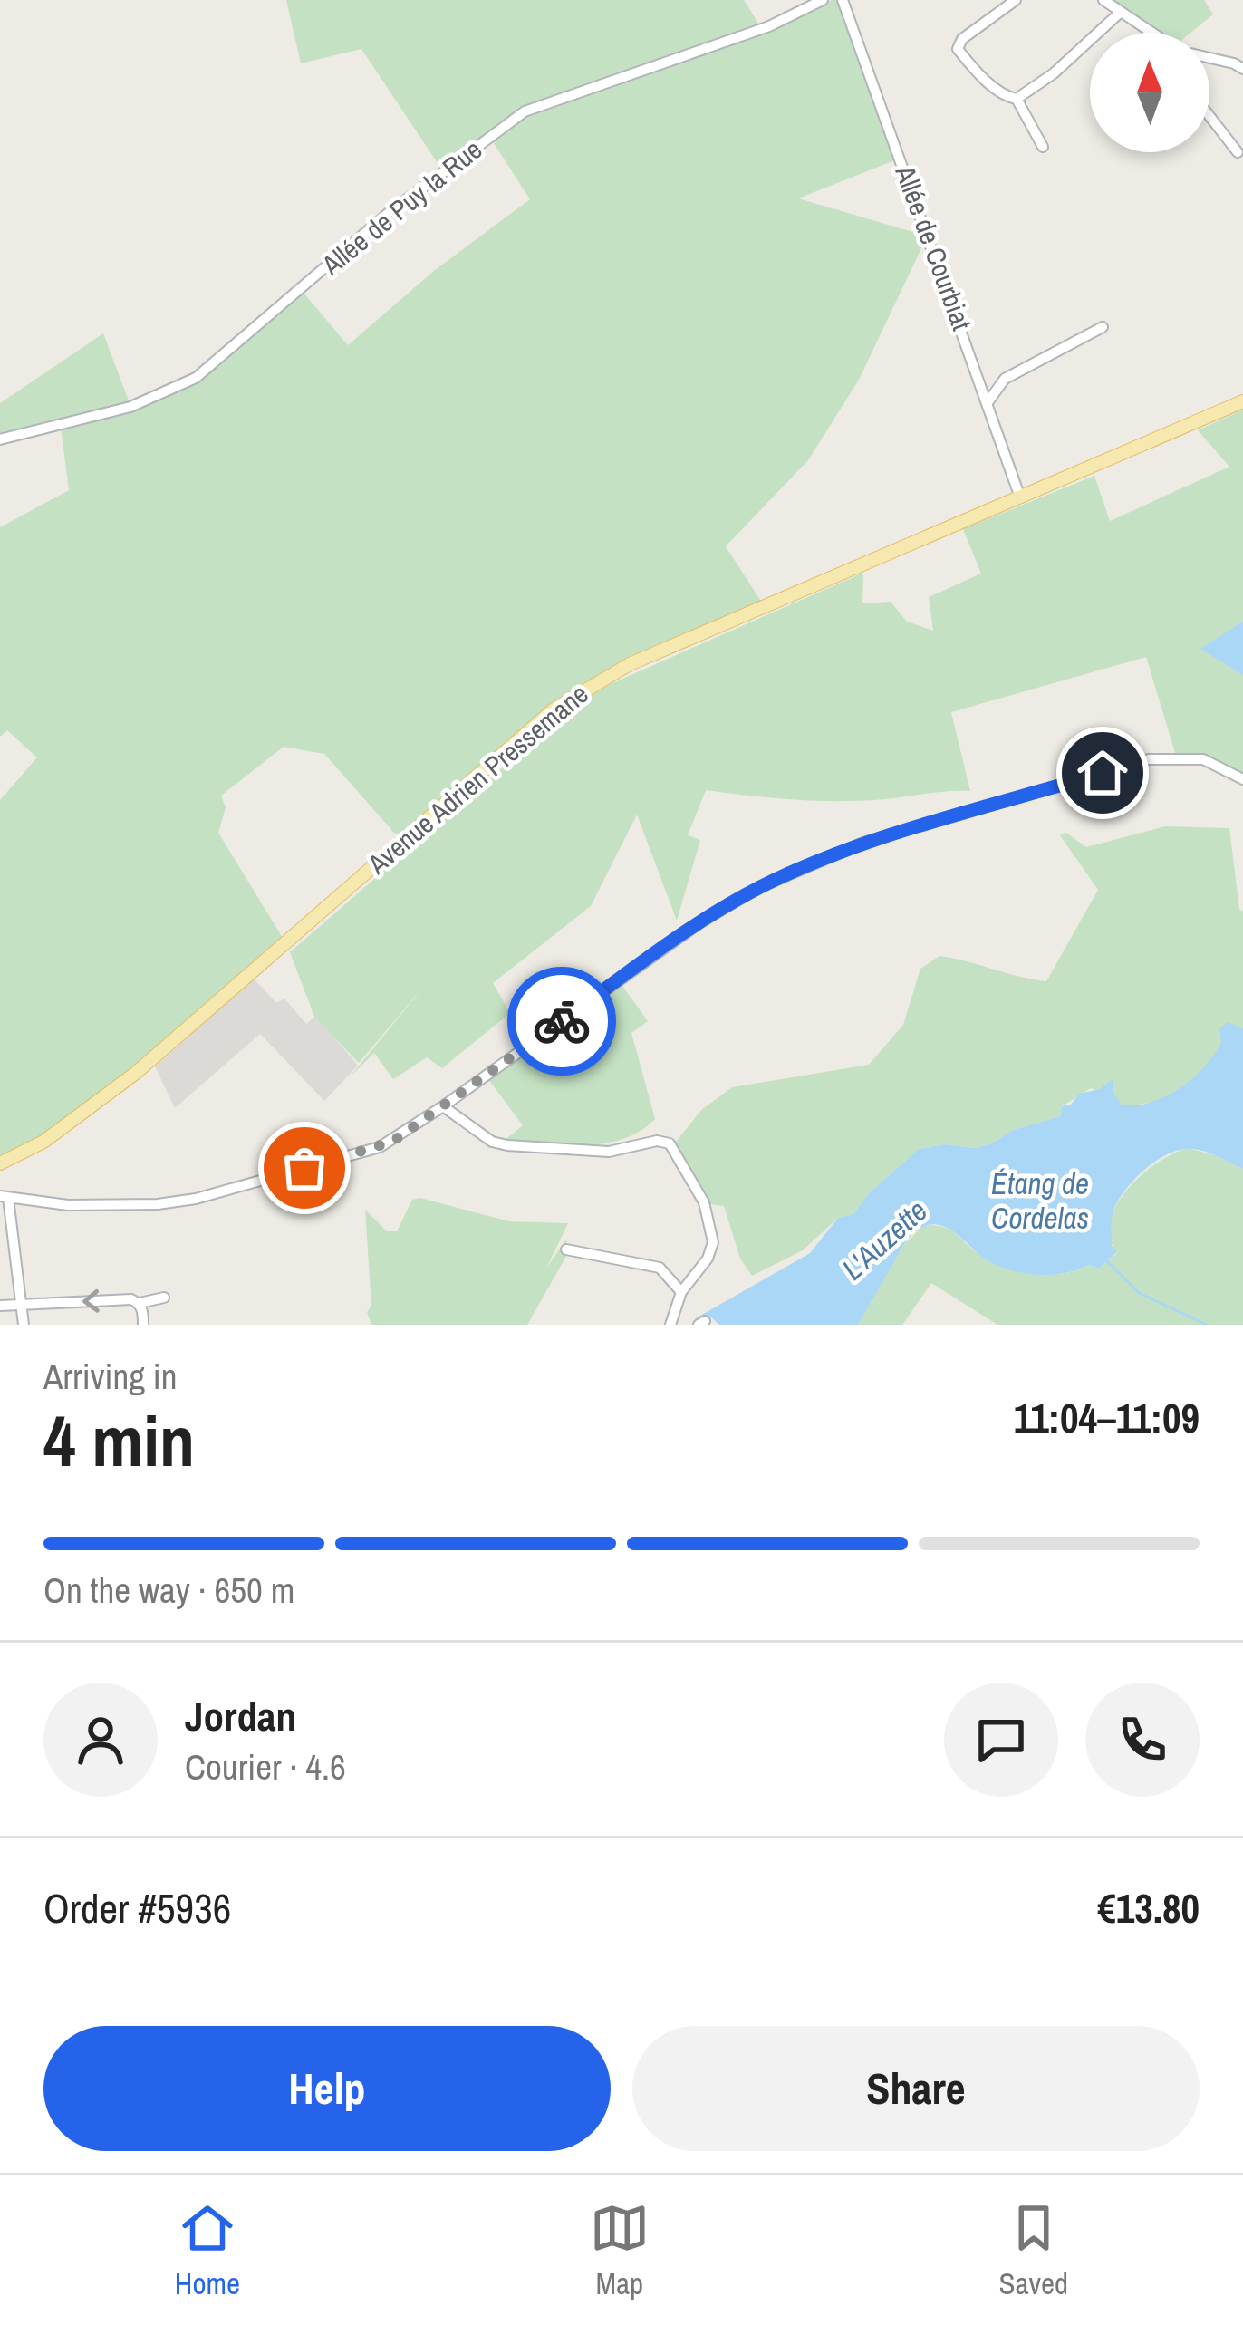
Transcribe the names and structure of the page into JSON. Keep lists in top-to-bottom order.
{
  "streets": {
    "main road": ["Avenue Adrien Pressemane"],
    "street": ["Allée de Puy la Rue", "Allée de Courbiat"]
  },
  "crossings": [
    ["Allée de Courbiat", "Avenue Adrien Pressemane"]
  ],
  "water": ["Étang de Cordelas", "L'Auzette"],
  "north": "top",
  "page": {
    "heading": ["4 min", "Arriving in", "11:04–11:09"],
    "panel": [
      "Jordan",
      "Courier · 4.6",
      "Order #5936",
      "€13.80"
    ],
    "bar": "On the way · 650 m",
    "buttons": ["Help", "Share"],
    "tabs": ["Home", "Map", "Saved"]
  }
}
